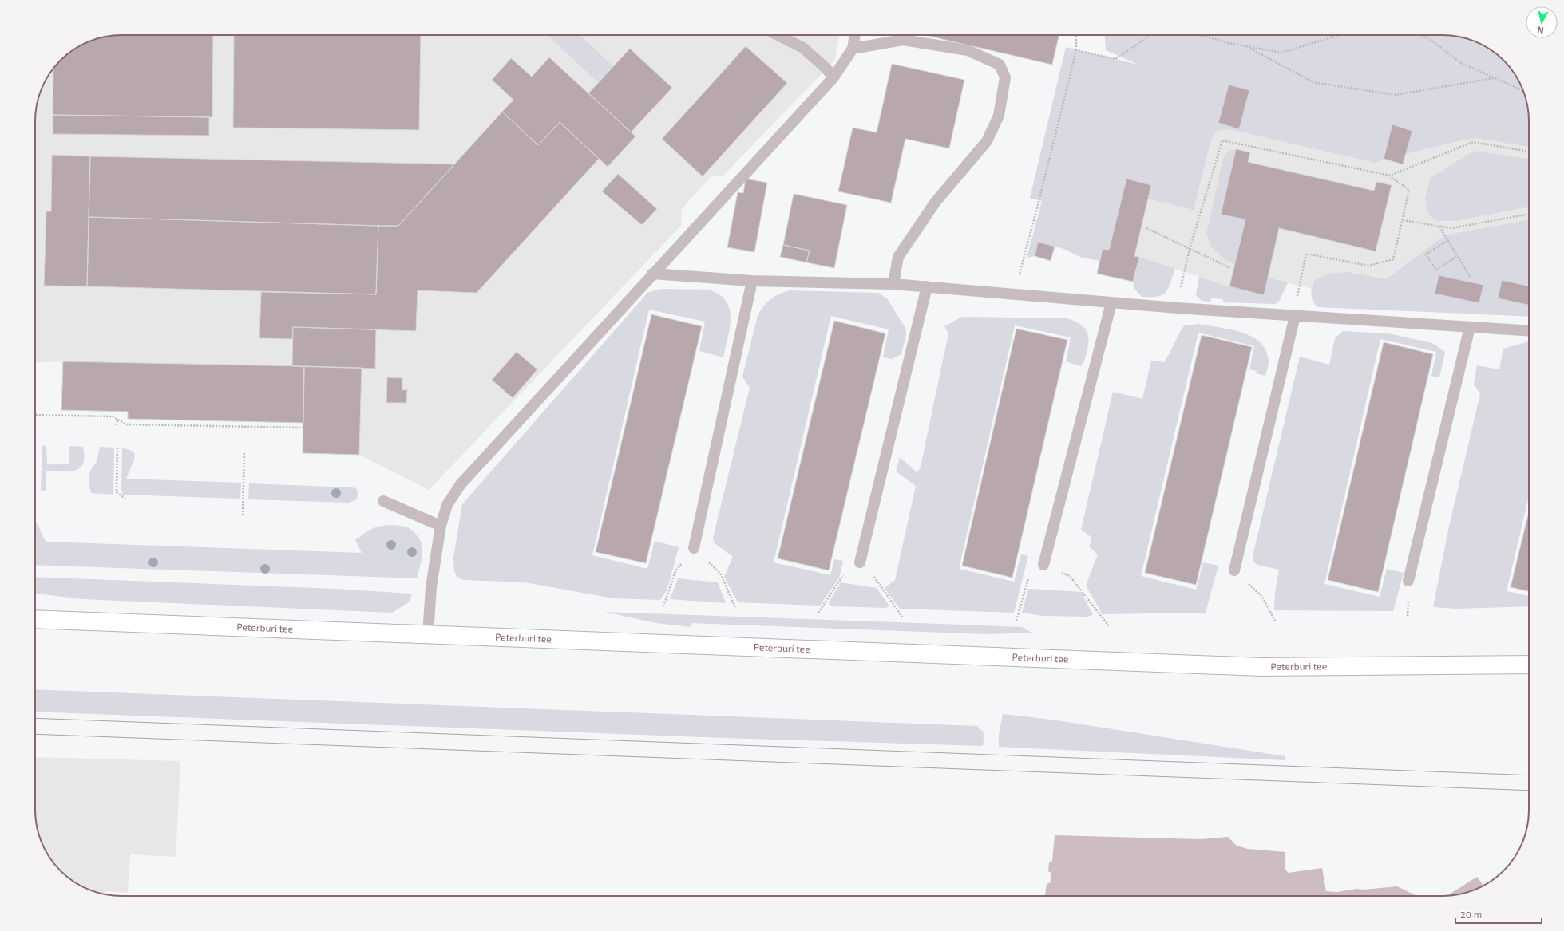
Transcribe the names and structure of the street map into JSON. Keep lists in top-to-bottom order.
{
  "streets": {
    "highway": ["Peterburi tee"]
  },
  "scale_bar": "20 m",
  "north": "bottom"
}
